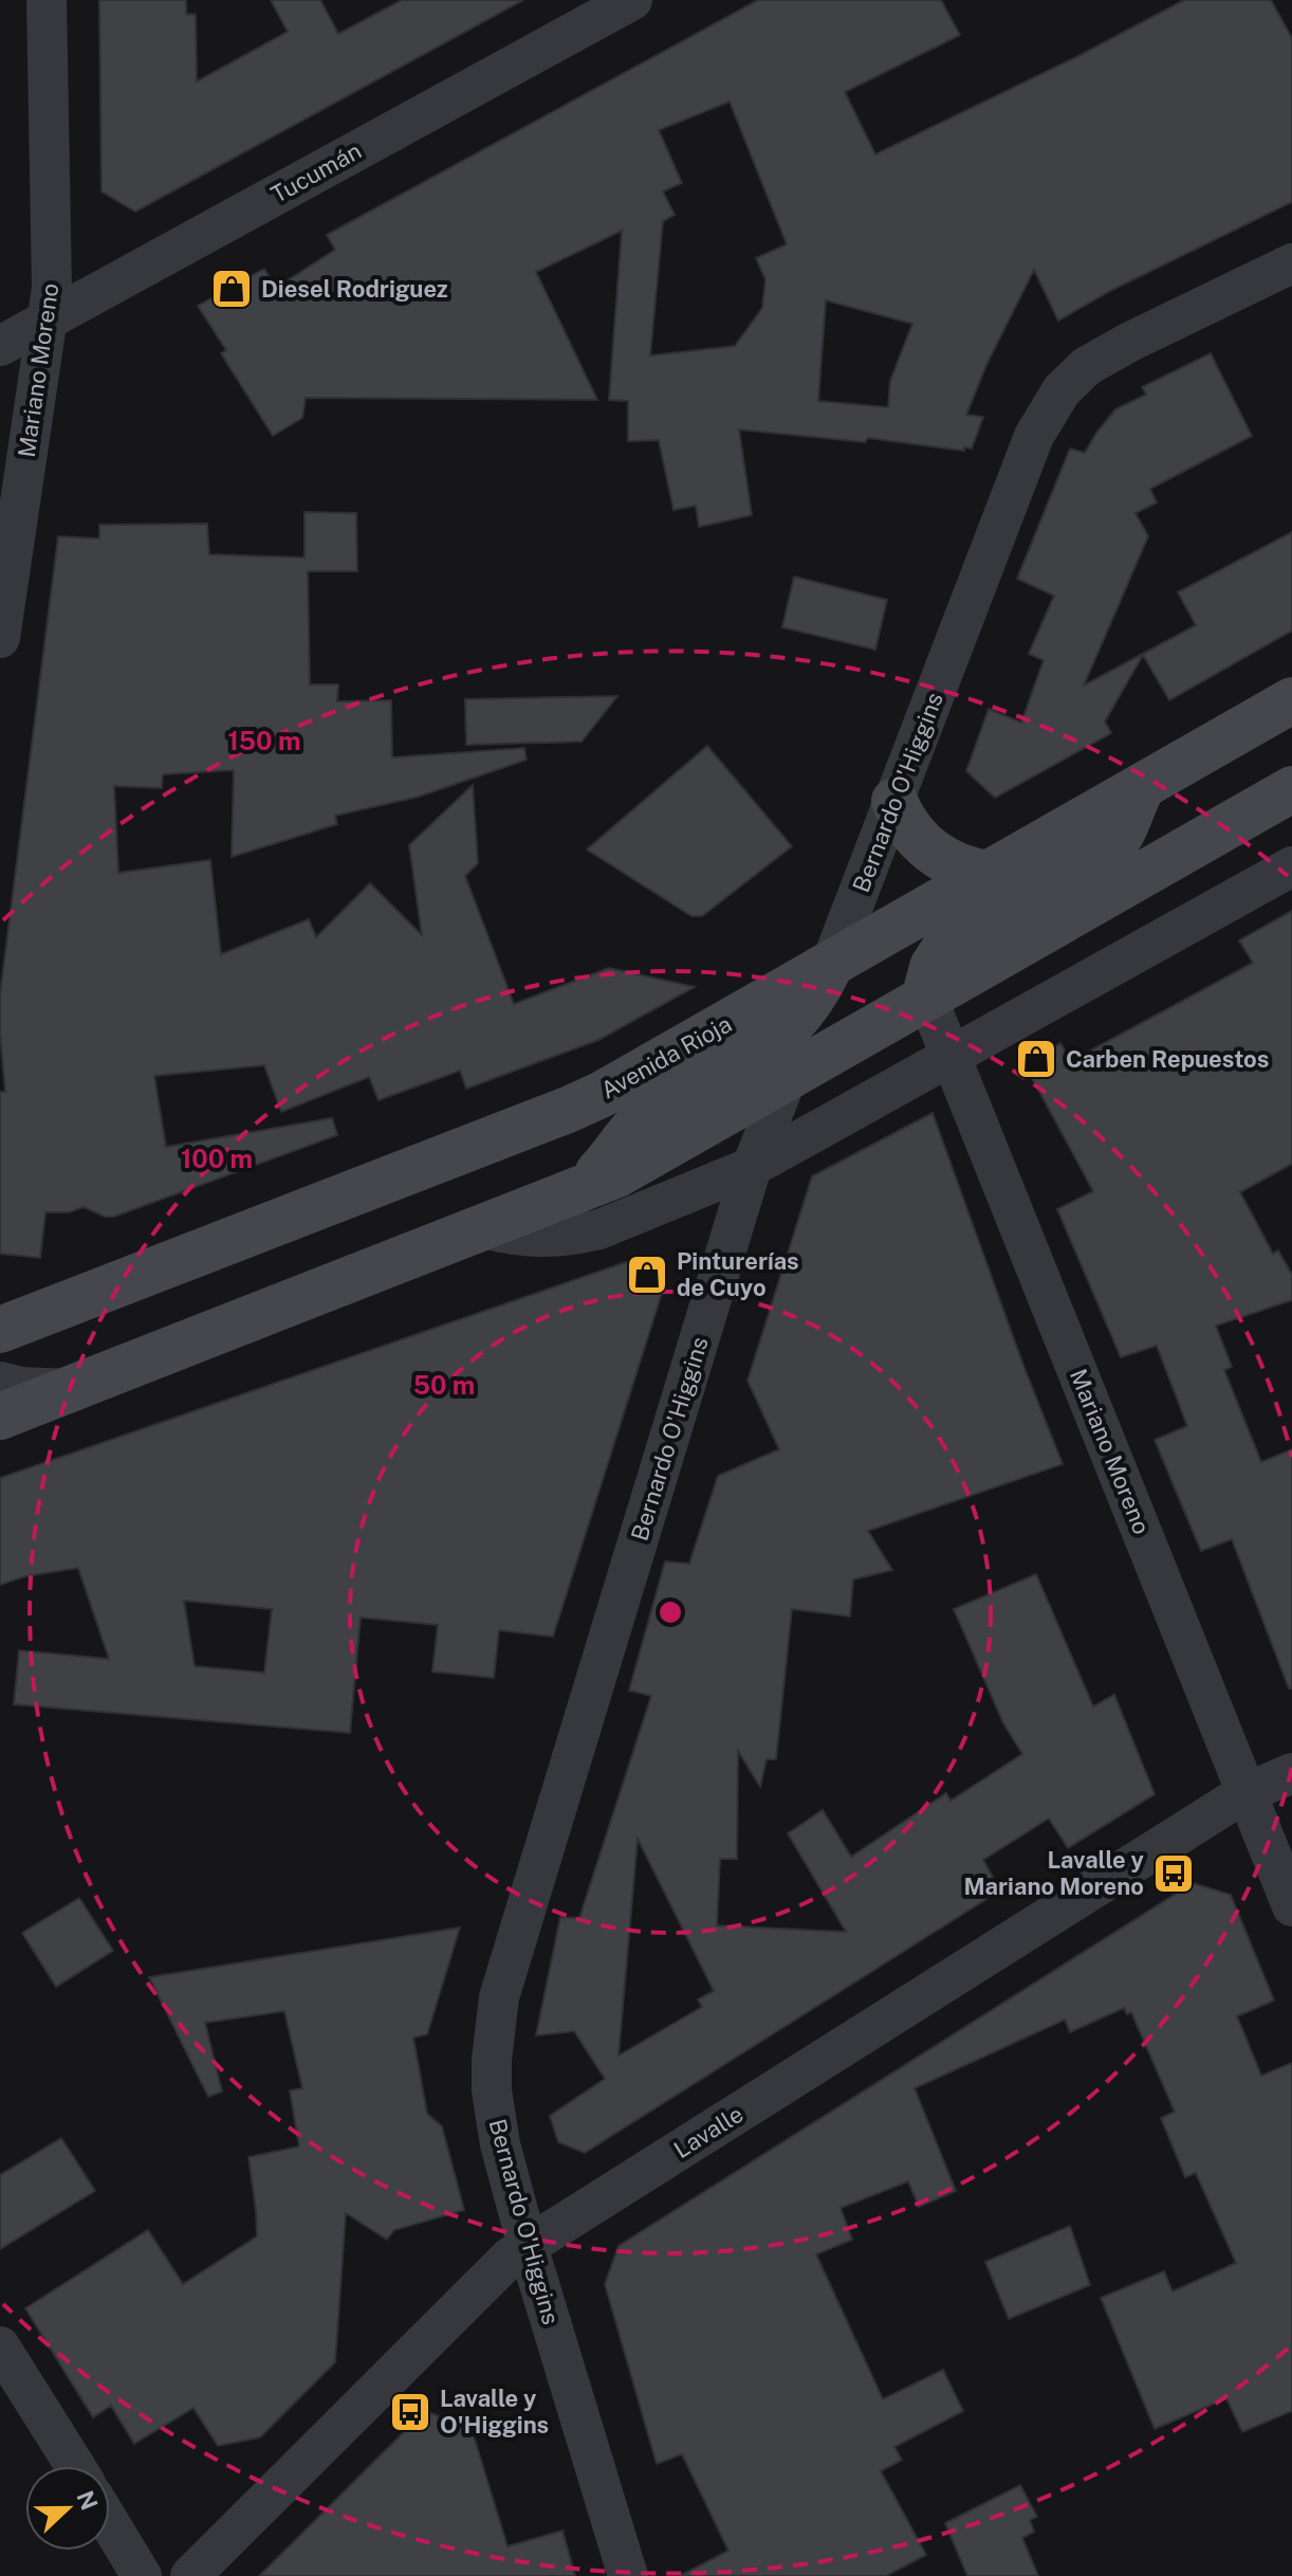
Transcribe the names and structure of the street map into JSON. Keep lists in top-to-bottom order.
{
  "streets": {
    "main road": ["Avenida Rioja"],
    "street": [
      "Tucumán",
      "Mariano Moreno",
      "Bernardo O'Higgins",
      "Lavalle"
    ]
  },
  "crossings": [
    ["Tucumán", "Mariano Moreno"],
    ["Mariano Moreno", "Lavalle"],
    ["Bernardo O'Higgins", "Avenida Rioja"],
    ["Bernardo O'Higgins", "Lavalle"]
  ],
  "places": {
    "shop": ["Diesel Rodriguez", "Carben Repuestos", "Pinturerías de Cuyo"],
    "bus stop": ["Lavalle y Mariano Moreno", "Lavalle y O'Higgins"]
  },
  "north": "right",
  "rings": ["150 m", "100 m", "50 m"]
}
